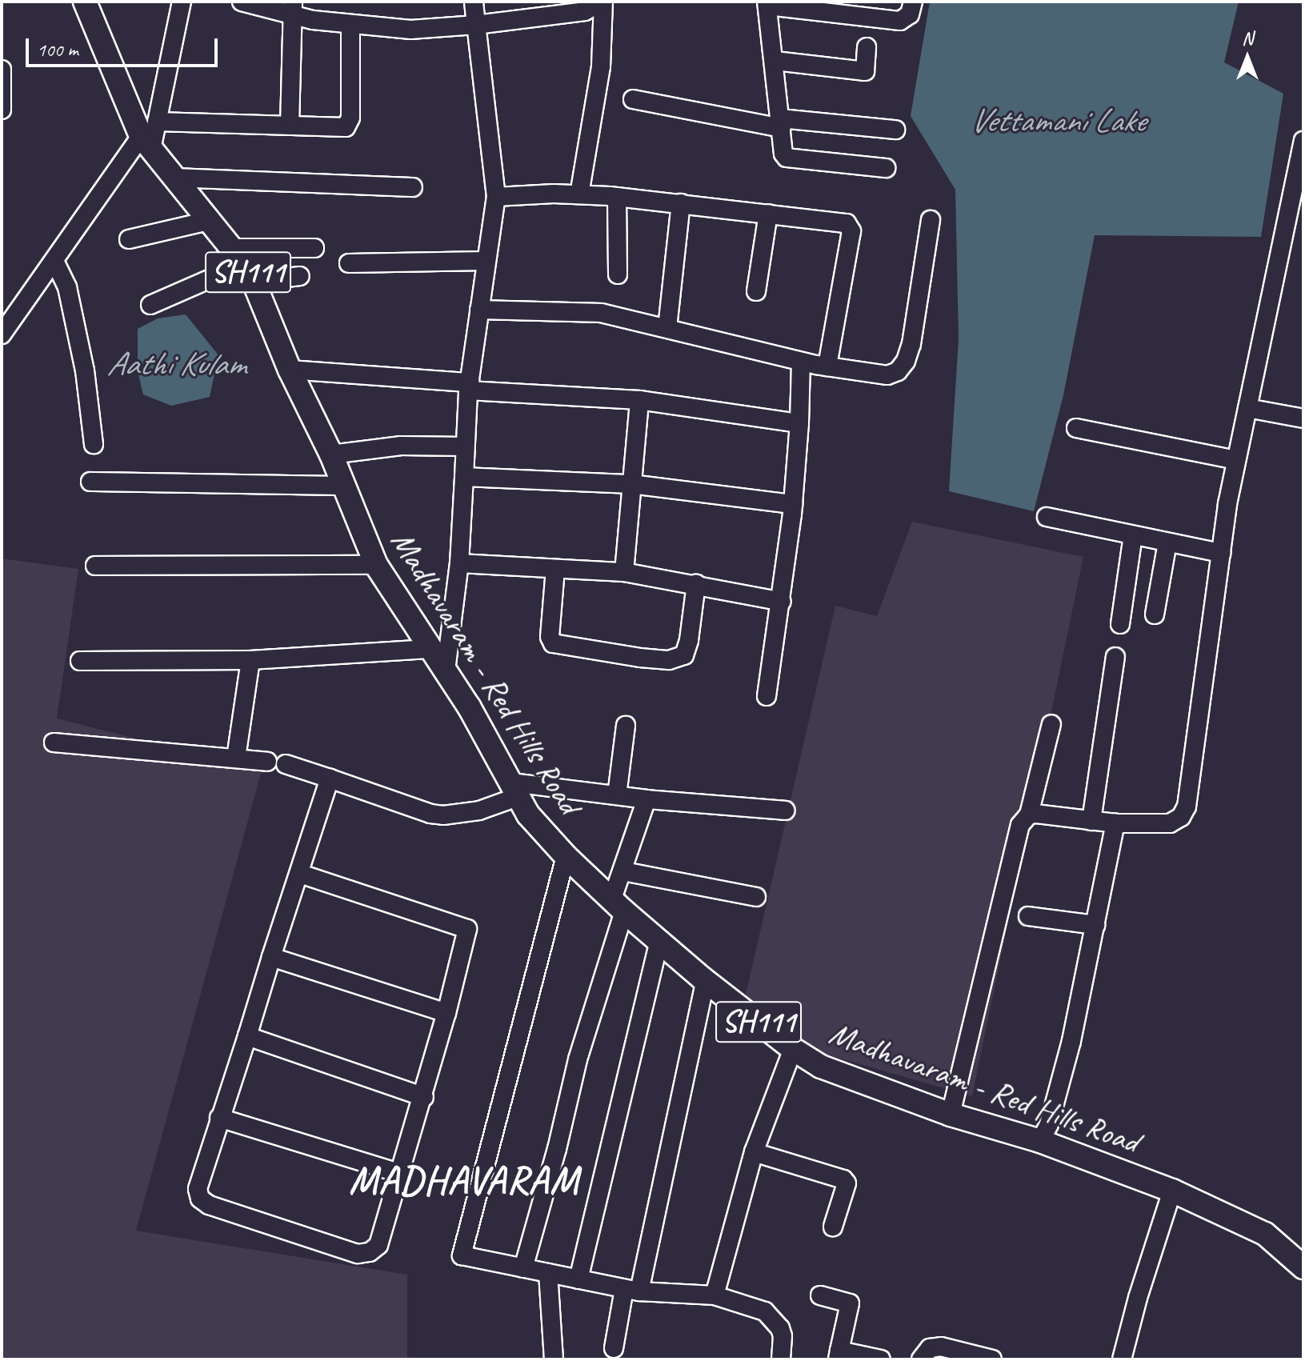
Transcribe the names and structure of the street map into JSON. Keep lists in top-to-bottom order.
{
  "streets": {
    "main road": ["SH111", "Madhavaram - Red Hills Road"]
  },
  "districts": ["MADHAVARAM"],
  "water": ["Vettamani Lake", "Aathi Kulam"],
  "scale_bar": "100 m",
  "north": "top"
}
